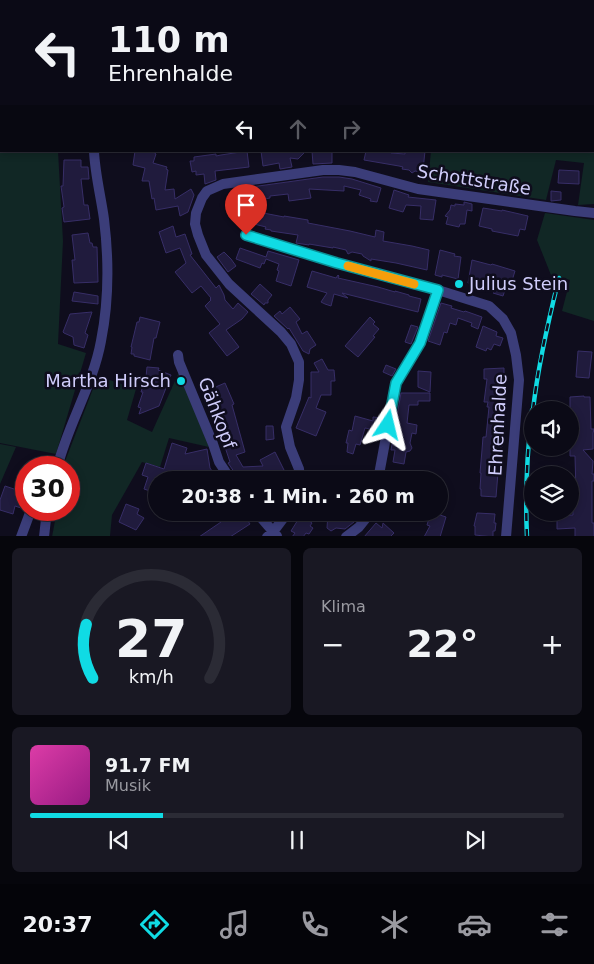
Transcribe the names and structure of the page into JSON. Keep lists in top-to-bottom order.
{
  "streets": {
    "street": ["Schottstraße", "Gähkopf", "Ehrenhalde"]
  },
  "places": ["Julius Stein", "Martha Hirsch"],
  "page": {
    "turn": ["110 m", "Ehrenhalde"],
    "limit": "30",
    "trip": "20:38 · 1 Min. · 260 m",
    "tile": "Klima",
    "heat": ["−", "22°", "+"],
    "song": ["91.7 FM", "Musik"],
    "tabs": "20:37",
    "gauge": ["27", "km/h"]
  }
}
